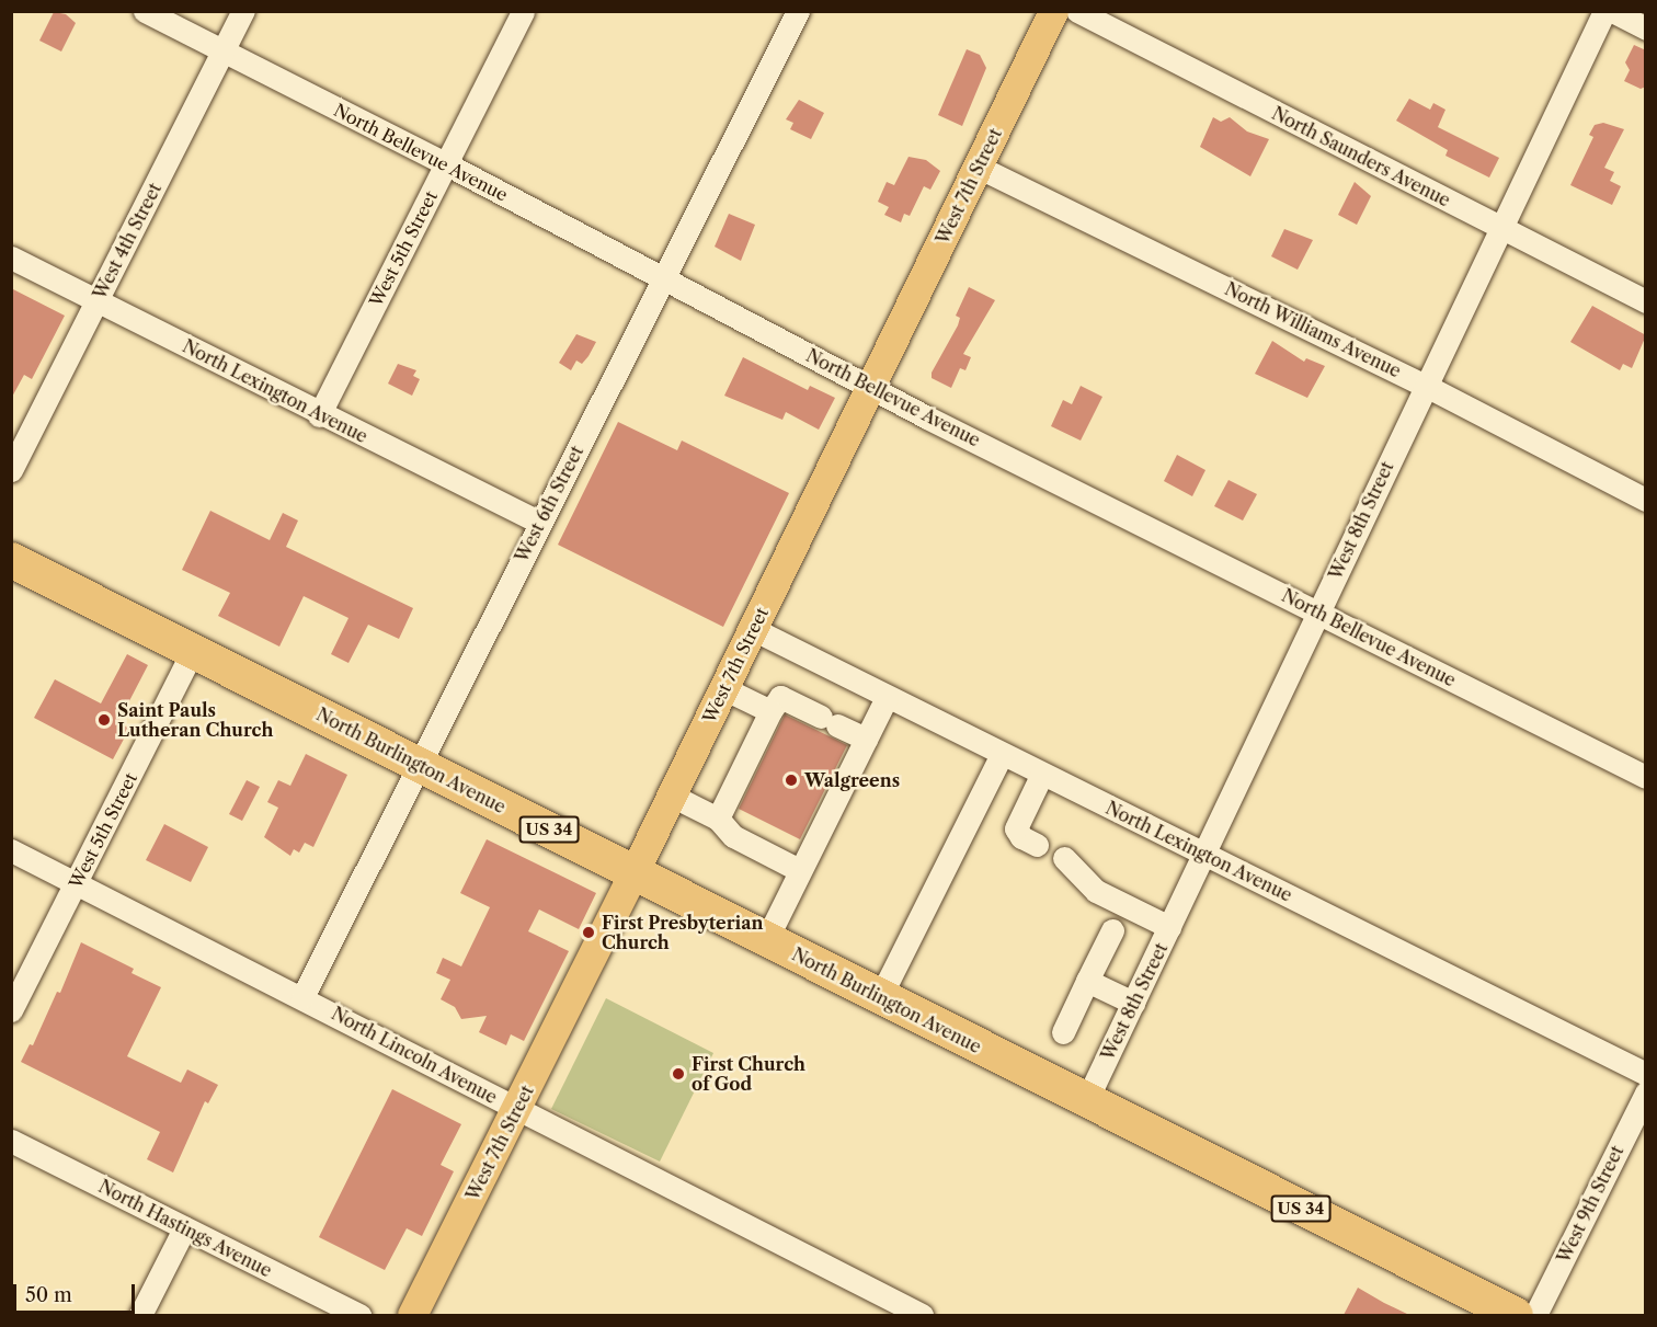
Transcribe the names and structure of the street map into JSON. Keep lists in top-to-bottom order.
{
  "streets": {
    "highway": ["North Burlington Avenue", "US 34"],
    "main road": ["West 7th Street"],
    "street": [
      "North Bellevue Avenue",
      "North Saunders Avenue",
      "West 4th Street",
      "West 5th Street",
      "North Williams Avenue",
      "North Lexington Avenue",
      "West 6th Street",
      "West 8th Street",
      "North Lincoln Avenue",
      "West 9th Street",
      "North Hastings Avenue"
    ]
  },
  "crossings": [
    ["North Bellevue Avenue", "West 7th Street"],
    ["North Bellevue Avenue", "West 4th Street"],
    ["North Bellevue Avenue", "West 5th Street"],
    ["North Bellevue Avenue", "West 6th Street"],
    ["North Bellevue Avenue", "West 8th Street"],
    ["North Saunders Avenue", "West 8th Street"],
    ["West 7th Street", "North Williams Avenue"],
    ["West 7th Street", "North Lexington Avenue"],
    ["West 7th Street", "North Burlington Avenue"],
    ["West 7th Street", "North Lincoln Avenue"],
    ["West 4th Street", "North Lexington Avenue"],
    ["West 5th Street", "North Lexington Avenue"],
    ["West 5th Street", "North Burlington Avenue"],
    ["West 5th Street", "North Lincoln Avenue"],
    ["North Williams Avenue", "West 8th Street"],
    ["North Lexington Avenue", "West 6th Street"],
    ["North Lexington Avenue", "West 8th Street"],
    ["West 6th Street", "North Burlington Avenue"],
    ["West 6th Street", "North Lincoln Avenue"],
    ["West 8th Street", "North Burlington Avenue"]
  ],
  "places": [
    "Saint Pauls Lutheran Church",
    "Walgreens",
    "First Presbyterian Church",
    "First Church of God"
  ],
  "scale_bar": "50 m"
}
